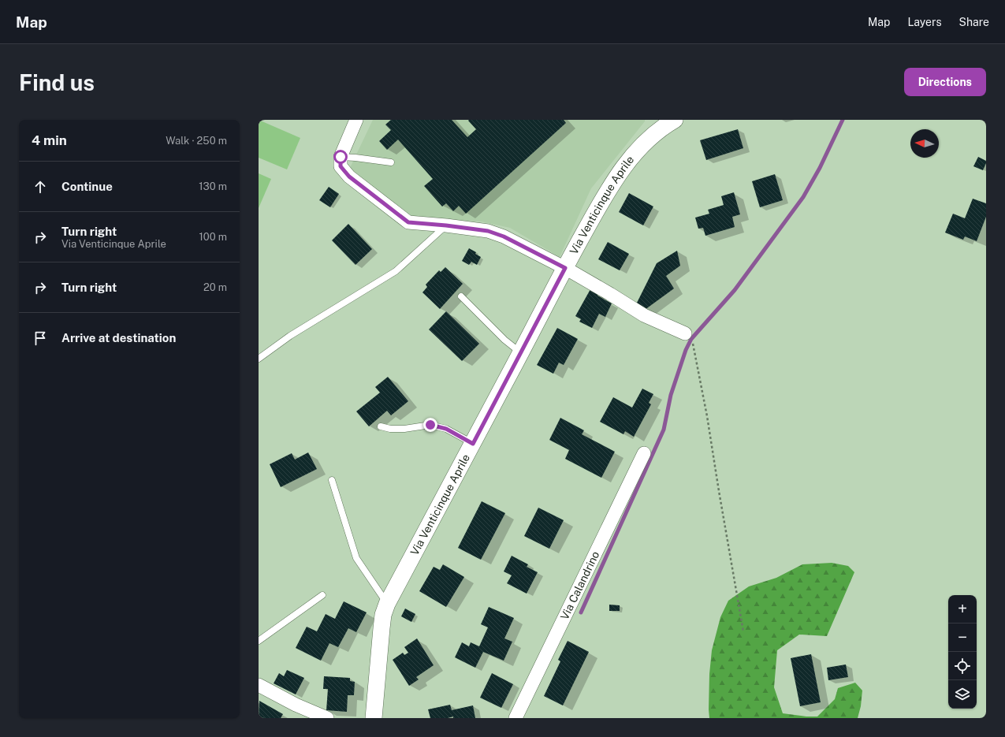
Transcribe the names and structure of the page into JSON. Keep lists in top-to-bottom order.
{
  "streets": {
    "street": ["Via Venticinque Aprile", "Via Calandrino"]
  },
  "north": "left",
  "page": {
    "header": "Map",
    "nav": ["Map", "Layers", "Share"],
    "buttons": "Directions",
    "title": "Find us",
    "heading": ["4 min", "Walk · 250 m"],
    "list": [
      ["Continue", "130 m"],
      ["Turn right", "Via Venticinque Aprile", "100 m"],
      ["Turn right", "20 m"],
      "Arrive at destination"
    ],
    "map_buttons": ["+", "−"]
  }
}
